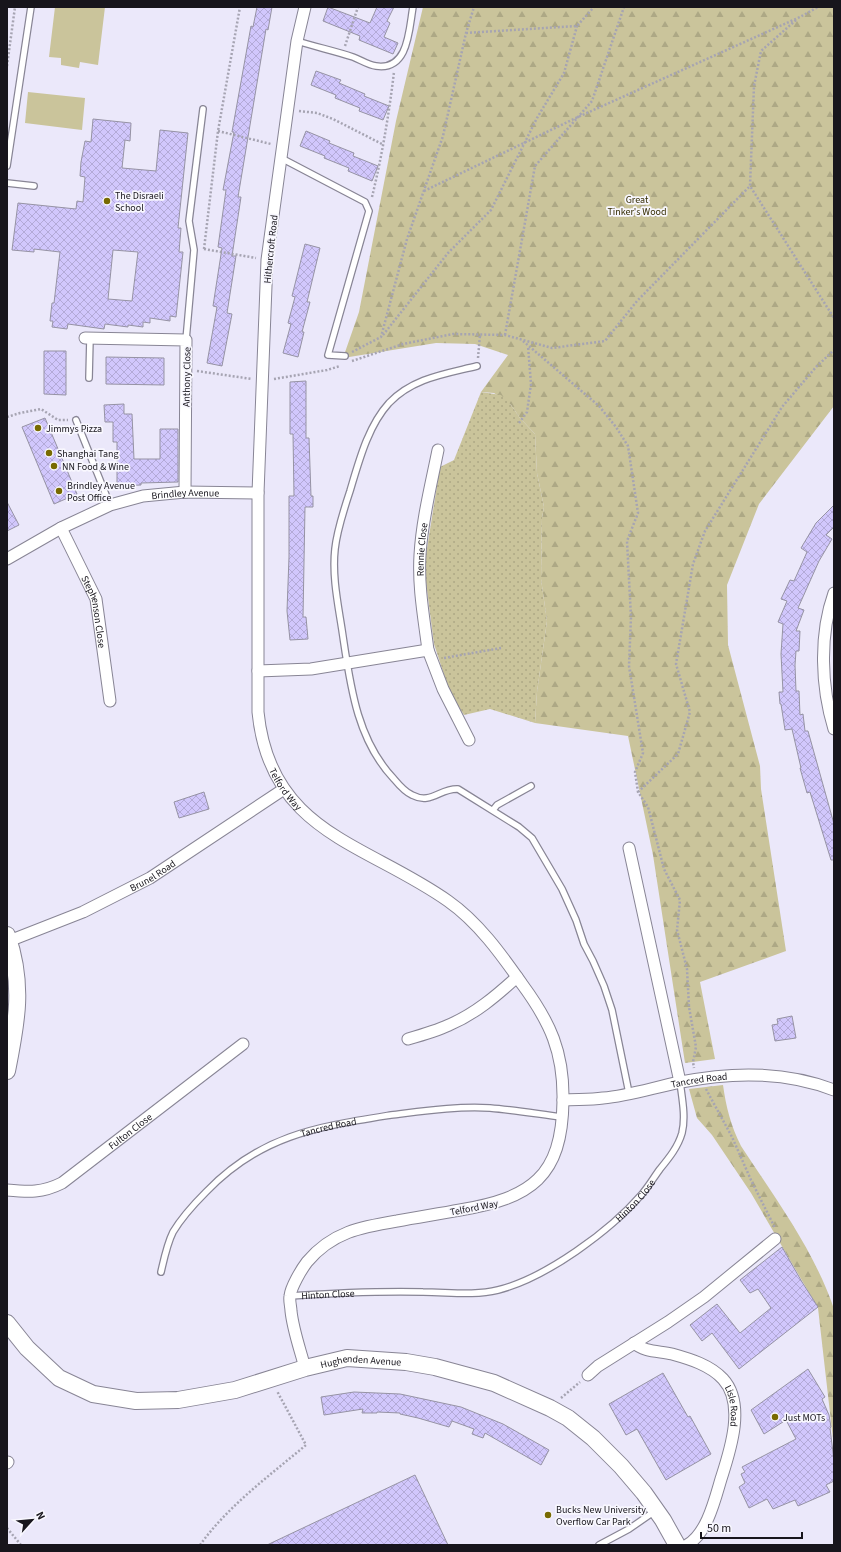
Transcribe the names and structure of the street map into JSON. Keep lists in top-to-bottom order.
{
  "streets": {
    "street": [
      "Hithercroft Road",
      "Anthony Close",
      "Brindley Avenue",
      "Rennie Close",
      "Stephenson Close",
      "Telford Way",
      "Brunel Road",
      "Tancred Road",
      "Fulton Close",
      "Hinton Close",
      "Hughenden Avenue",
      "Lisle Road"
    ]
  },
  "crossings": [
    ["Hithercroft Road", "Brindley Avenue"],
    ["Hithercroft Road", "Telford Way"],
    ["Anthony Close", "Brindley Avenue"],
    ["Brindley Avenue", "Stephenson Close"],
    ["Brindley Avenue", "Telford Way"],
    ["Telford Way", "Brunel Road"],
    ["Telford Way", "Tancred Road"],
    ["Telford Way", "Hinton Close"],
    ["Telford Way", "Hughenden Avenue"],
    ["Tancred Road", "Hinton Close"]
  ],
  "parks": ["Great Tinker's Wood"],
  "places": [
    "The Disraeli School",
    "Jimmys Pizza",
    "Shanghai Tang",
    "NN Food & Wine",
    "Brindley Avenue Post Office",
    "Just MOTs",
    "Bucks New University Overflow Car Park"
  ],
  "scale_bar": "50 m",
  "north": "top right"
}
